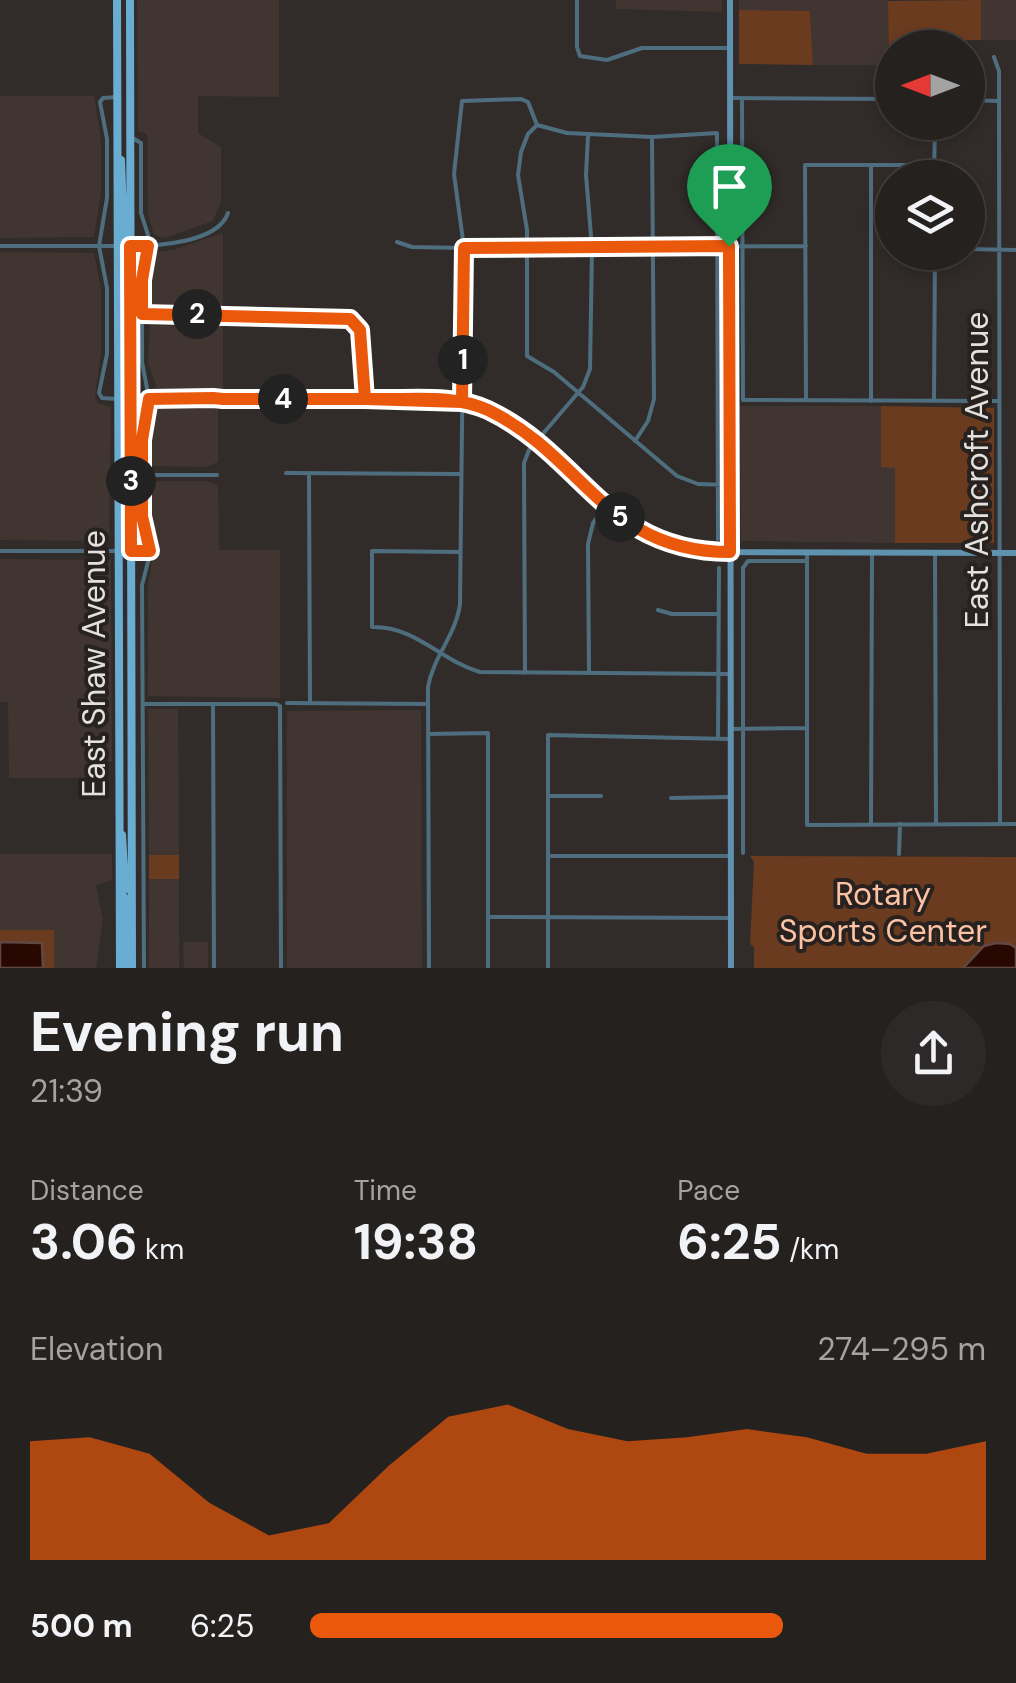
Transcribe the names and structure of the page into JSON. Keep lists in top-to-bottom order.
{
  "streets": {
    "main road": ["East Shaw Avenue"],
    "street": ["East Ashcroft Avenue"]
  },
  "parks": ["Rotary Sports Center"],
  "north": "left",
  "page": {
    "pins": [
      "2",
      "1",
      "4",
      "3",
      "5"
    ],
    "heading": ["Evening run", "21:39"],
    "stats": [
      ["Distance", "3.06 km"],
      ["Time", "19:38"],
      ["Pace", "6:25 /km"]
    ],
    "chart": ["Elevation", "274–295 m"],
    "list": [
      {
        "name": "500 m",
        "note": "6:25"
      }
    ]
  }
}
